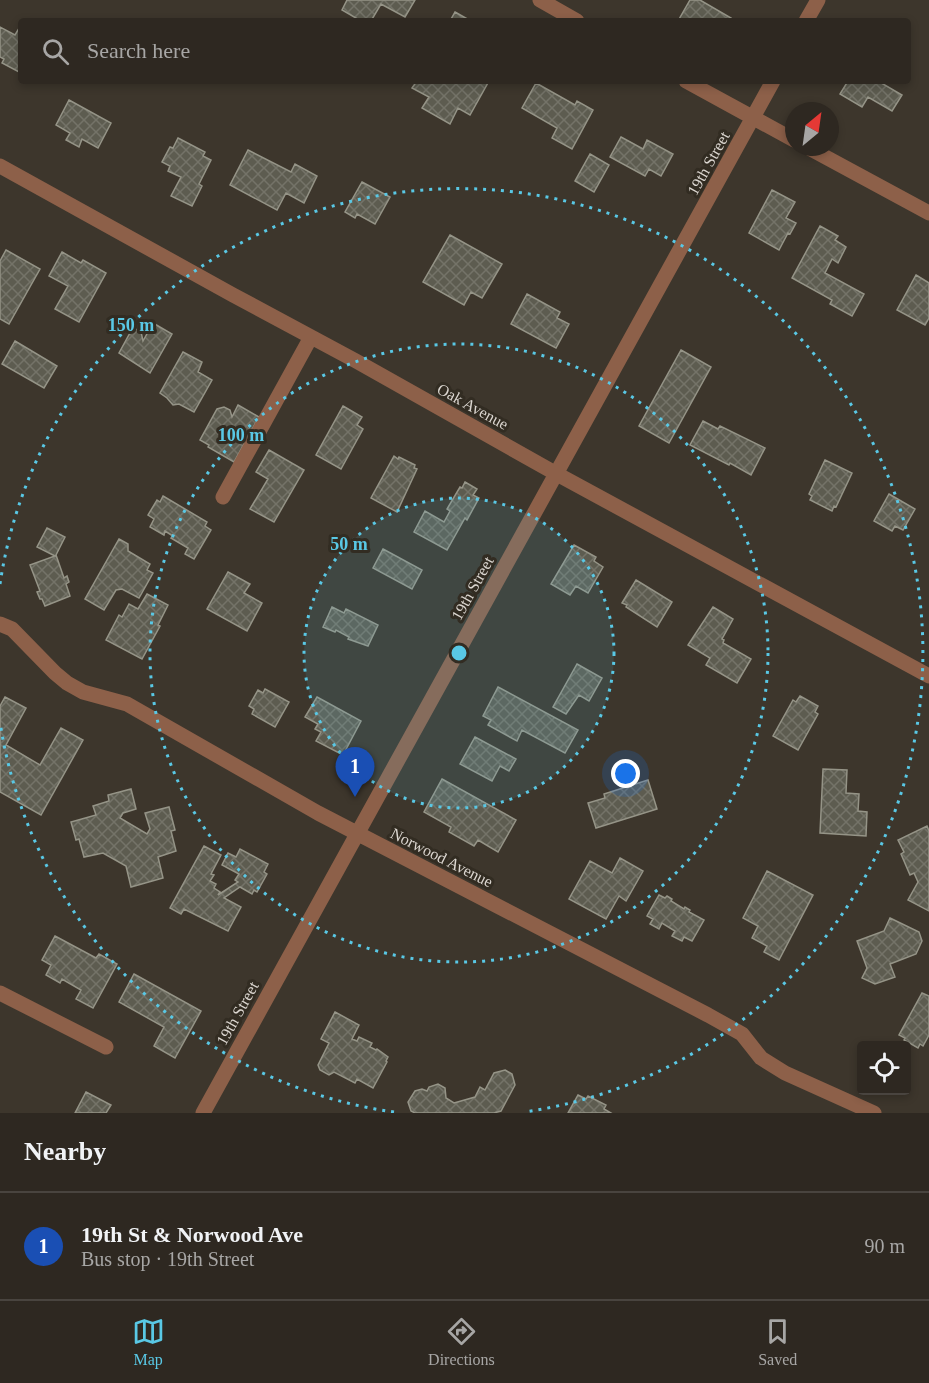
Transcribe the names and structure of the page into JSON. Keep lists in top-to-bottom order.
{
  "streets": {
    "street": ["19th Street", "Oak Avenue", "Norwood Avenue"]
  },
  "crossings": [
    ["19th Street", "Oak Avenue"],
    ["19th Street", "Norwood Avenue"]
  ],
  "north": "top right",
  "page": {
    "search": "Search here",
    "pins": "1",
    "heading": "Nearby",
    "list": [
      {
        "mark": "1",
        "name": "19th St & Norwood Ave",
        "note": "Bus stop · 19th Street",
        "value": "90 m"
      }
    ],
    "nav": ["Map", "Directions", "Saved"]
  },
  "rings": ["150 m", "100 m", "50 m"]
}
